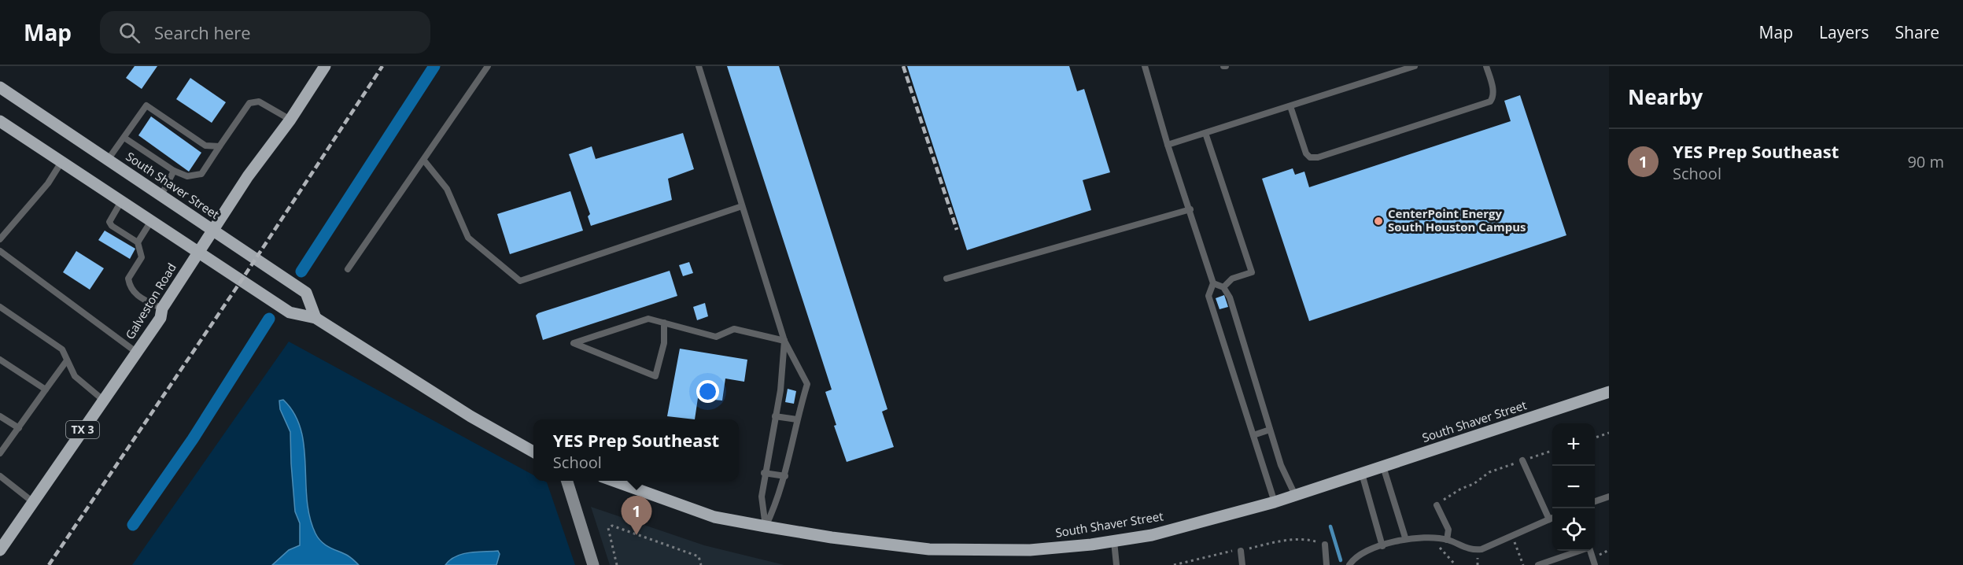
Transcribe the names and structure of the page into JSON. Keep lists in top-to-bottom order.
{
  "streets": {
    "main road": ["South Shaver Street", "Galveston Road", "TX 3"]
  },
  "crossings": [
    ["South Shaver Street", "Galveston Road"]
  ],
  "places": ["CenterPoint Energy South Houston Campus"],
  "page": {
    "header": "Map",
    "search": "Search here",
    "nav": ["Map", "Layers", "Share"],
    "heading": "Nearby",
    "list": [
      {
        "mark": "1",
        "name": "YES Prep Southeast",
        "note": "School",
        "value": "90 m"
      }
    ],
    "popup": ["YES Prep Southeast", "School"],
    "map_buttons": ["+", "−"],
    "pins": "1"
  }
}
